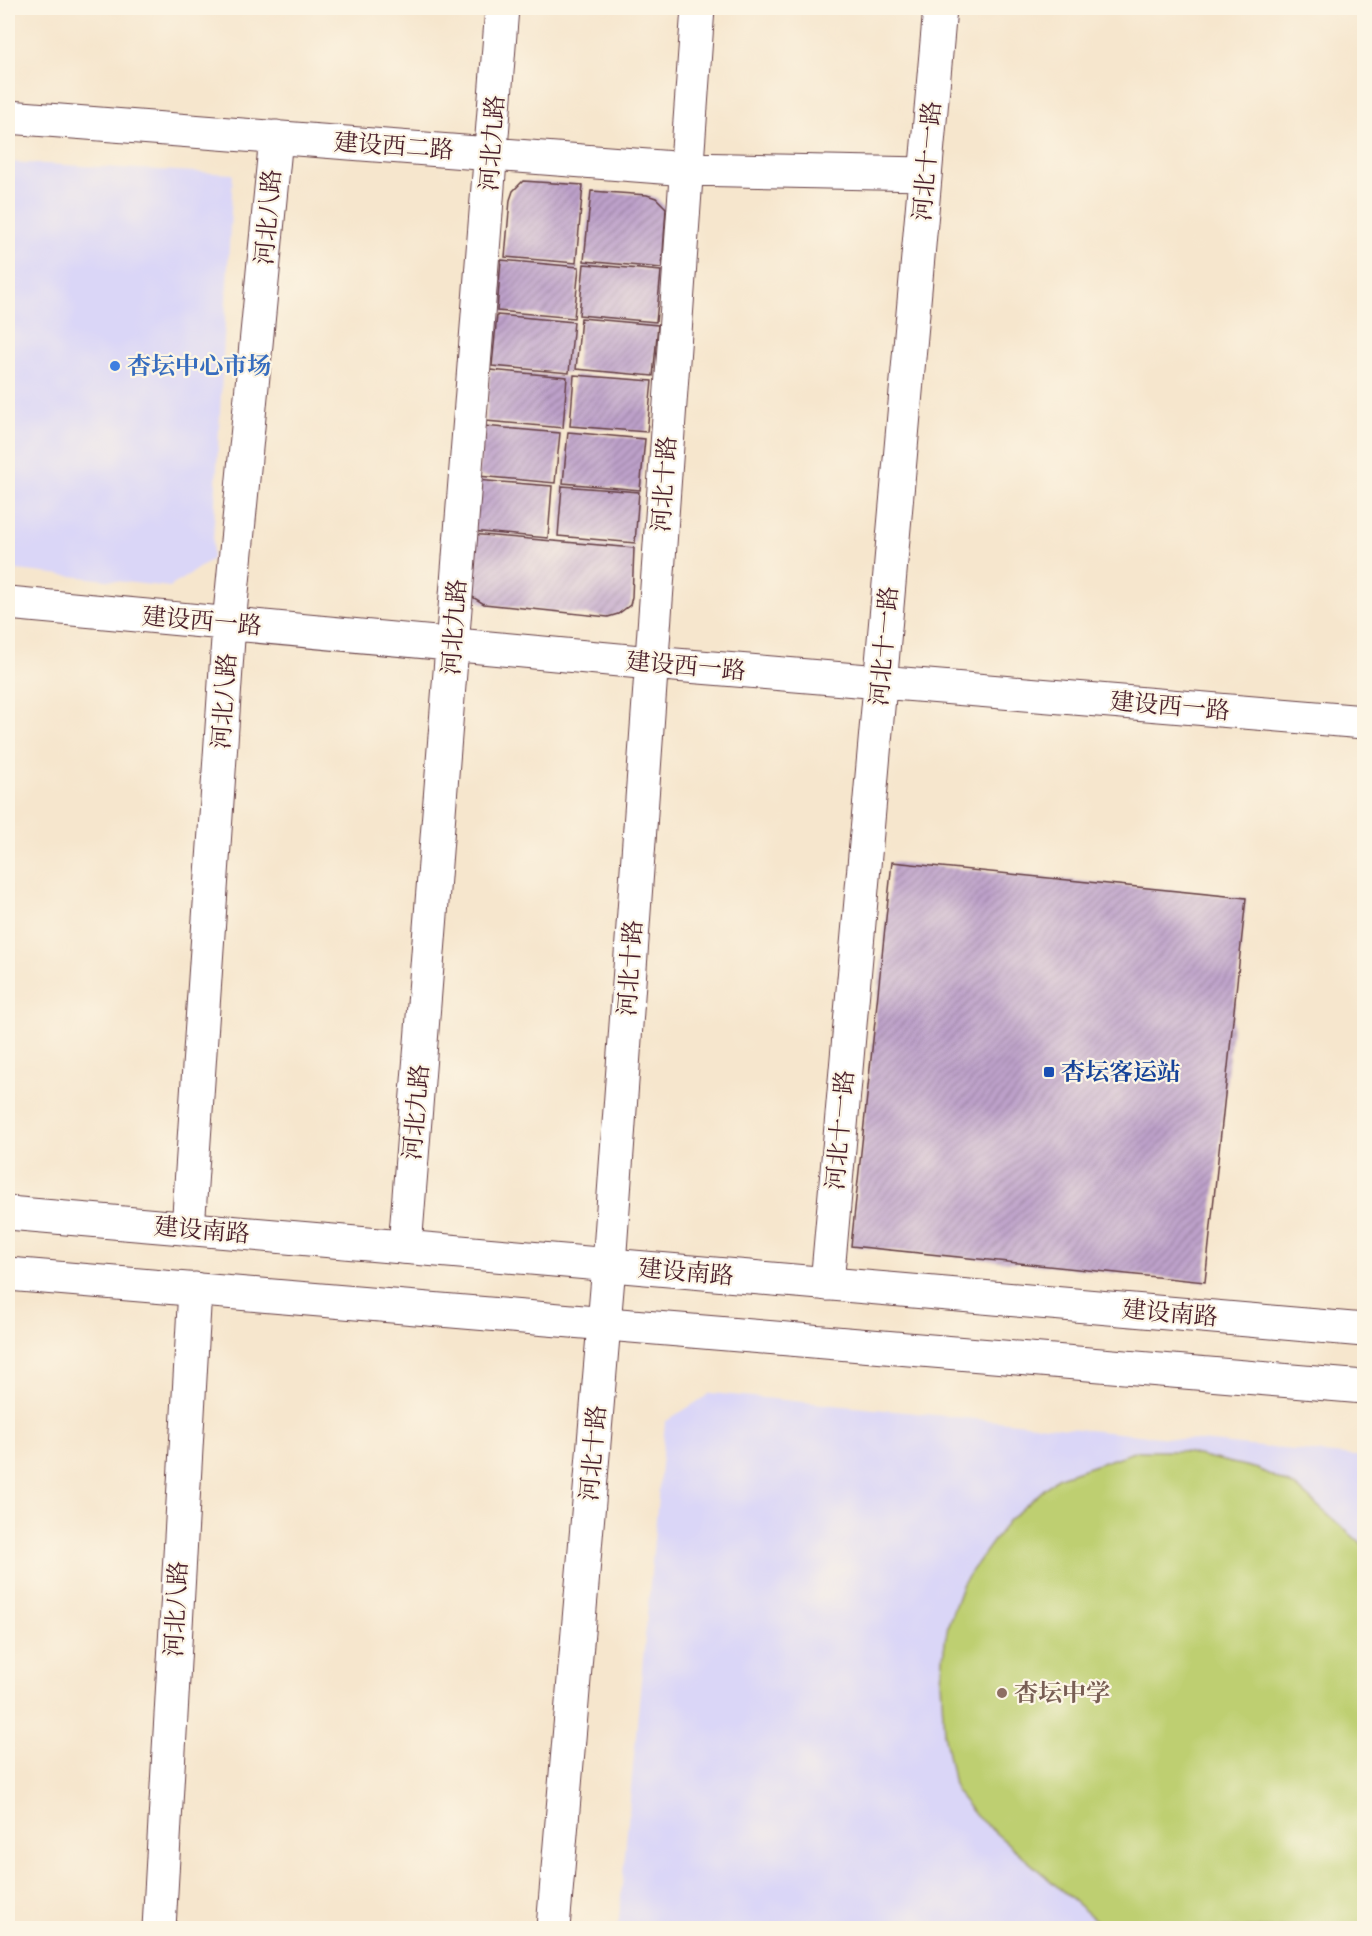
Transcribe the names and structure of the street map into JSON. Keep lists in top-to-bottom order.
{
  "streets": {
    "street": [
      "河北九路",
      "建设西二路",
      "河北十一路",
      "河北八路",
      "河北十路",
      "建设西一路",
      "建设南路"
    ]
  },
  "crossings": [
    ["河北九路", "建设西二路"],
    ["河北九路", "建设西一路"],
    ["河北九路", "建设南路"],
    ["建设西二路", "河北十一路"],
    ["建设西二路", "河北八路"],
    ["建设西二路", "河北十路"],
    ["河北十一路", "建设西一路"],
    ["河北十一路", "建设南路"],
    ["河北八路", "建设西一路"],
    ["河北八路", "建设南路"],
    ["河北十路", "建设西一路"],
    ["河北十路", "建设南路"]
  ],
  "places": {
    "other": ["杏坛中心市场", "杏坛中学"],
    "transit": ["杏坛客运站"]
  }
}
